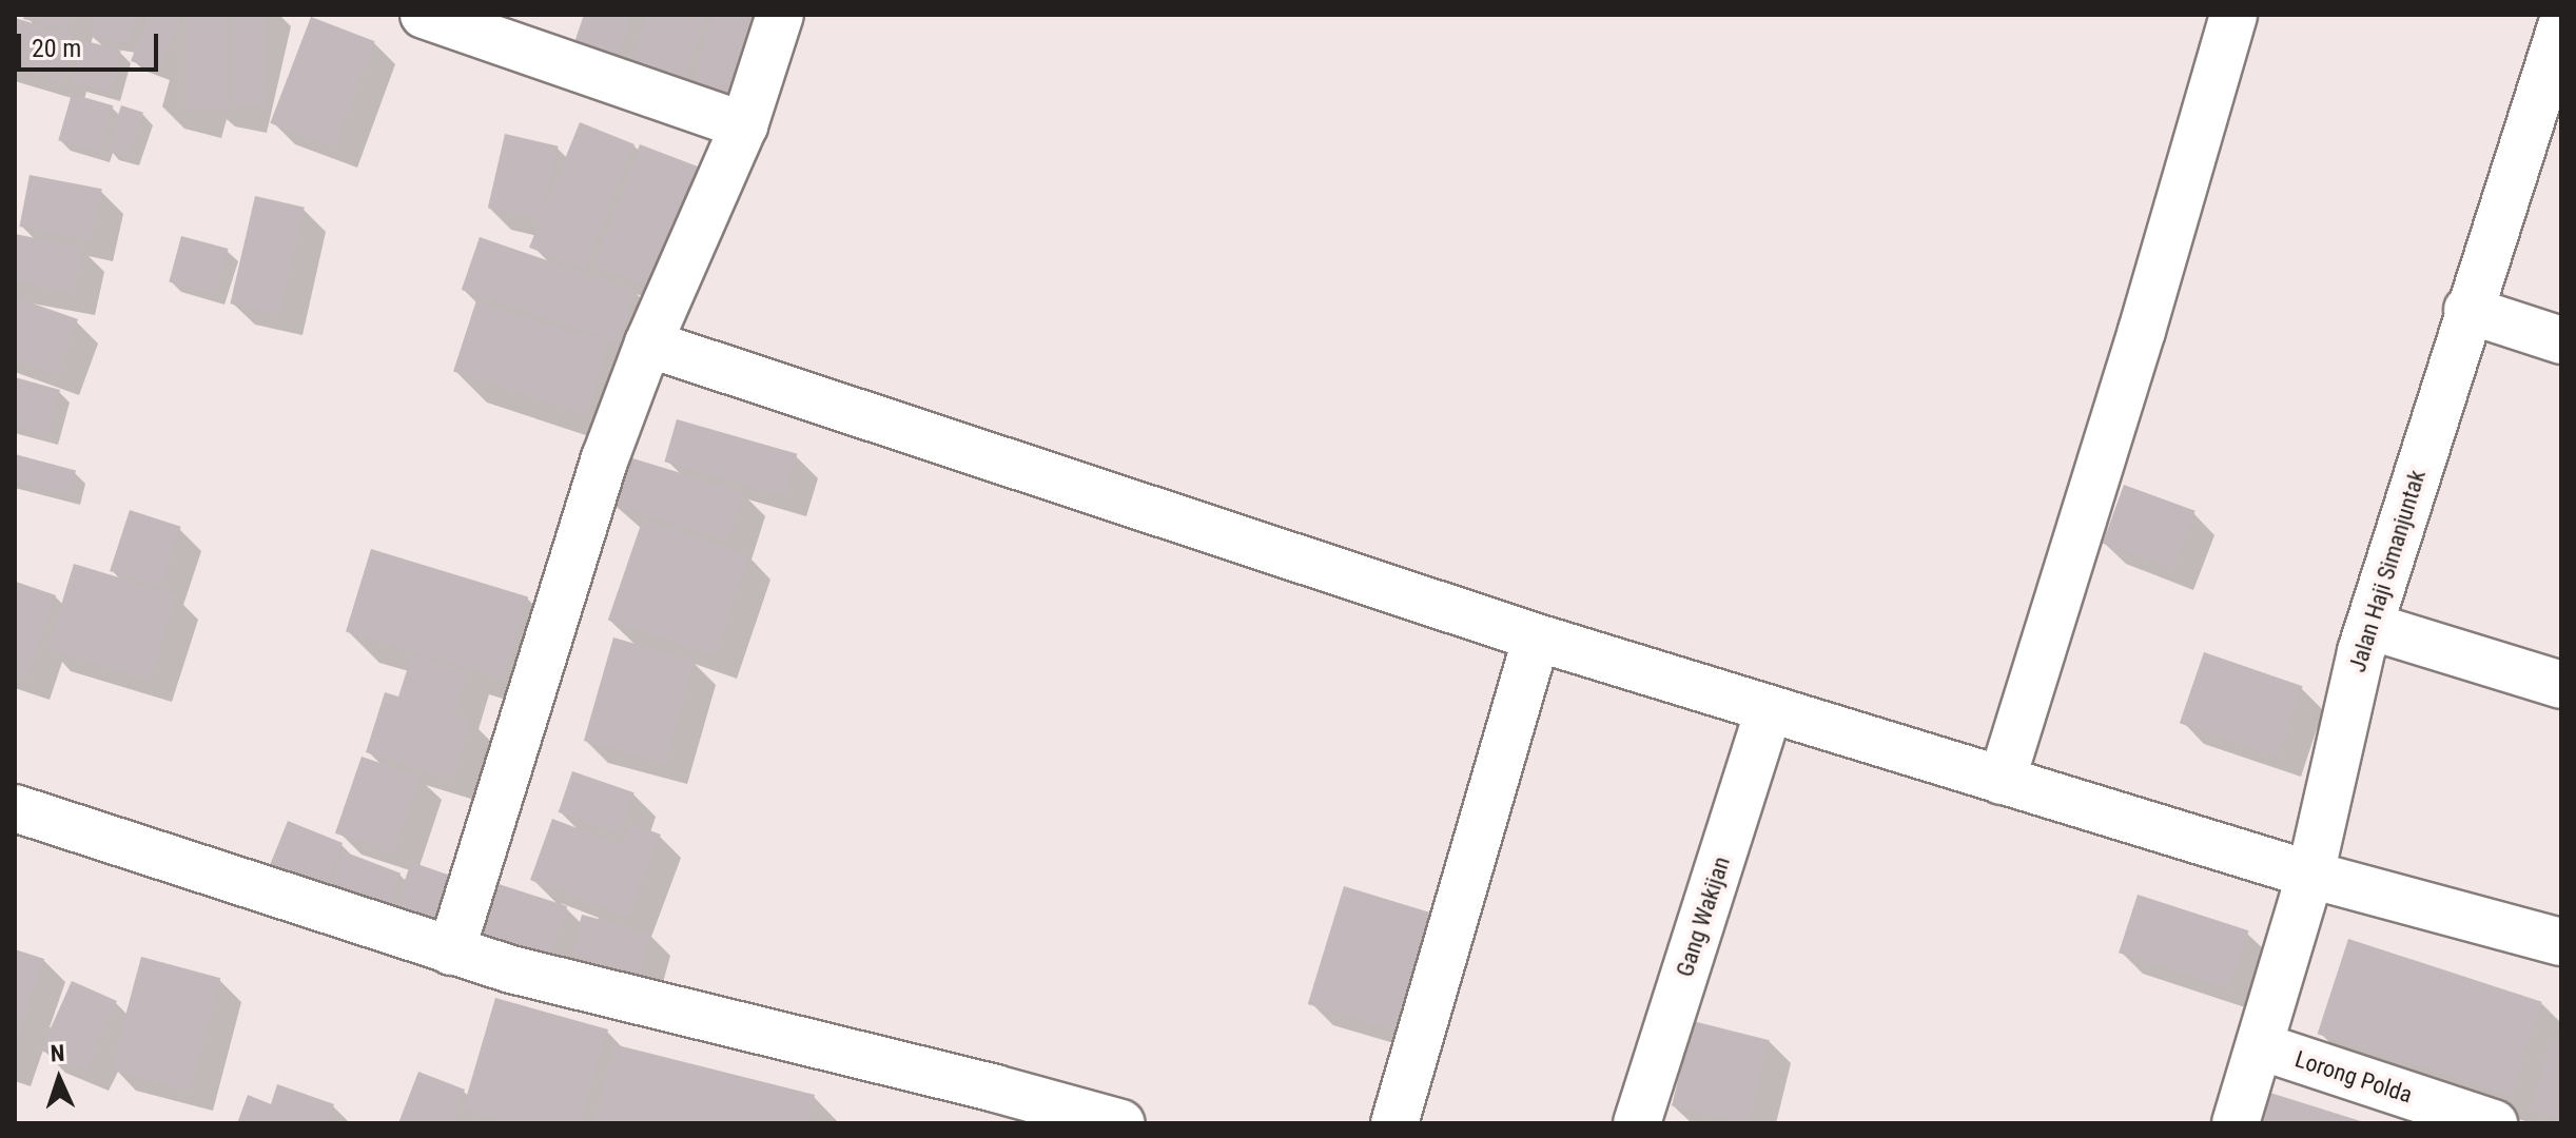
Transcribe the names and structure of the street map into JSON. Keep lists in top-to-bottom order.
{
  "streets": {
    "street": ["Jalan Haji Simanjuntak", "Gang Wakijan", "Lorong Polda"]
  },
  "crossings": [
    ["Jalan Haji Simanjuntak", "Lorong Polda"]
  ],
  "scale_bar": "20 m",
  "north": "top"
}
